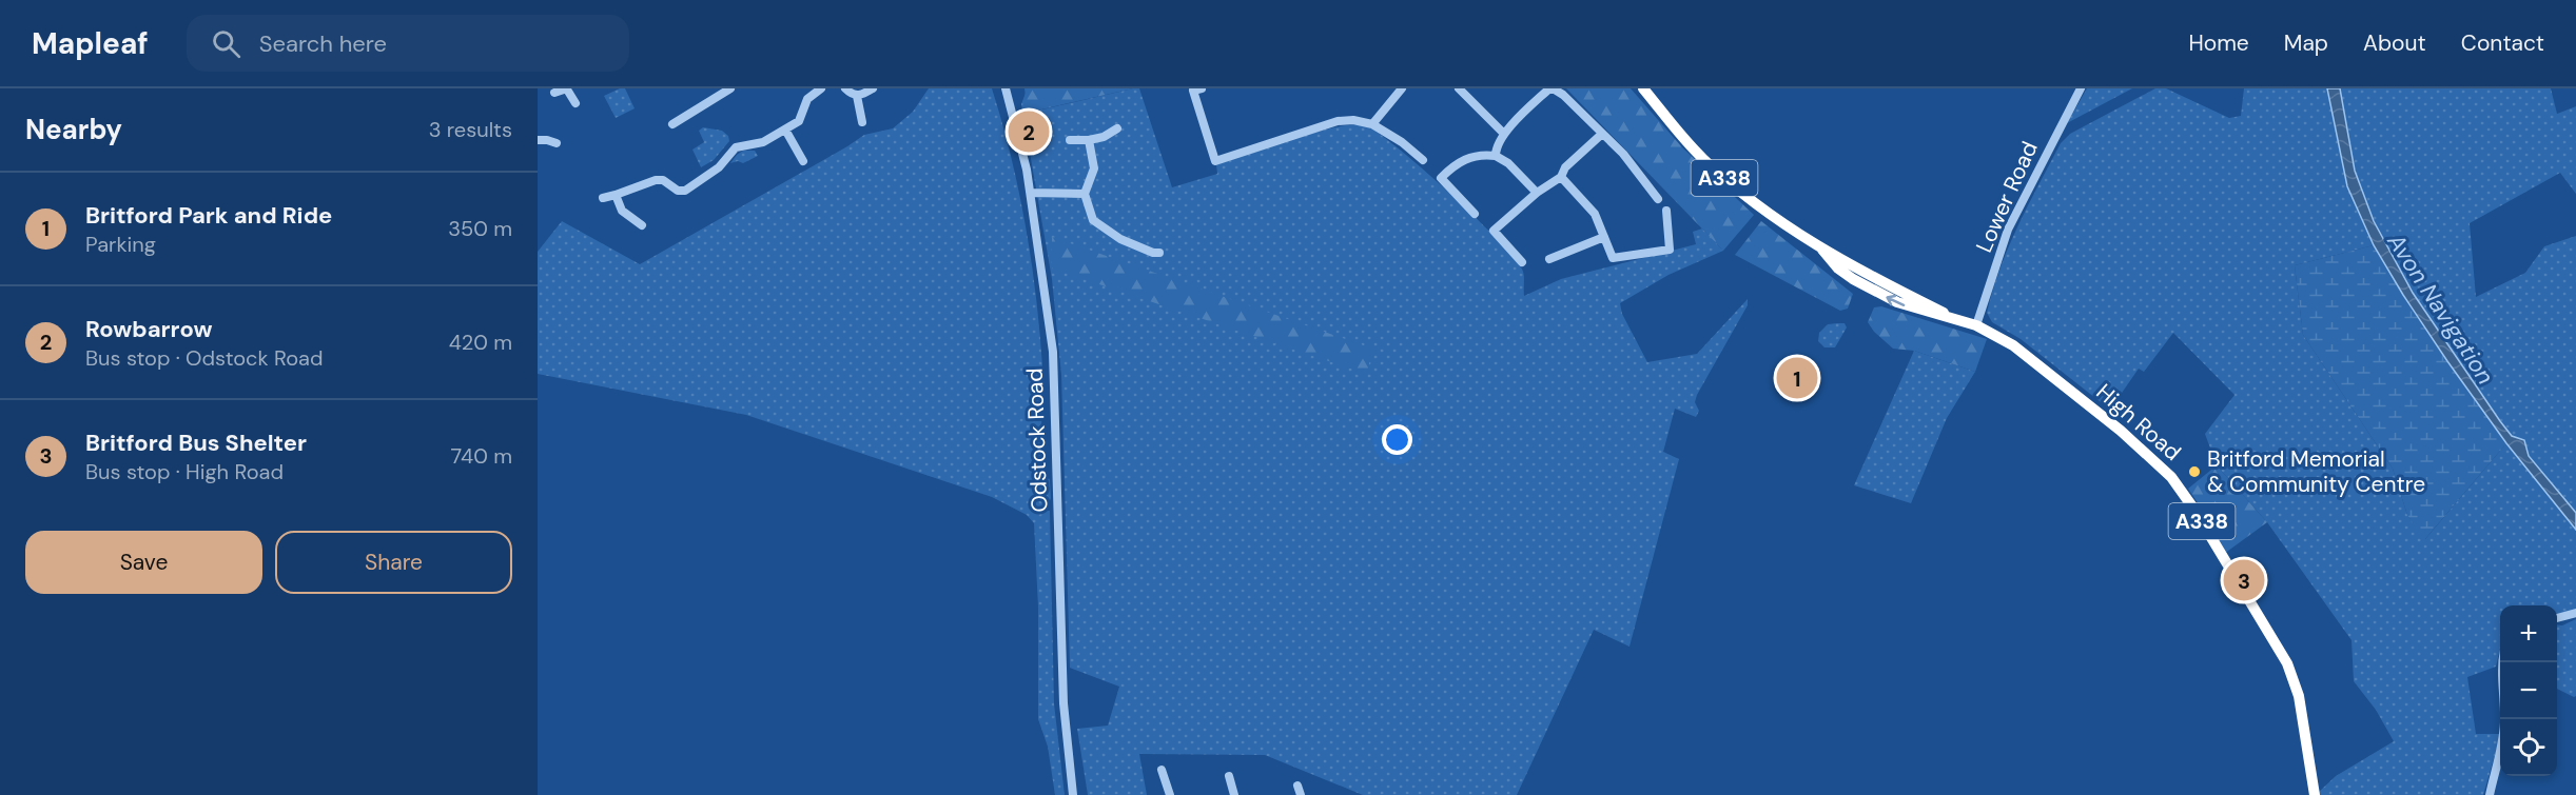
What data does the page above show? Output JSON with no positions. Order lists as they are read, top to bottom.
{
  "streets": {
    "highway": ["A338", "High Road"],
    "street": ["Lower Road", "Odstock Road"]
  },
  "crossings": [
    ["A338", "Lower Road"],
    ["A338", "High Road"],
    ["Lower Road", "High Road"]
  ],
  "water": ["Avon Navigation"],
  "places": ["Britford Memorial & Community Centre"],
  "page": {
    "header": "Mapleaf",
    "search": "Search here",
    "nav": [
      "Home",
      "Map",
      "About",
      "Contact"
    ],
    "heading": ["Nearby", "3 results"],
    "pins": ["2", "1", "3"],
    "list": [
      {
        "mark": "1",
        "name": "Britford Park and Ride",
        "note": "Parking",
        "value": "350 m"
      },
      {
        "mark": "2",
        "name": "Rowbarrow",
        "note": "Bus stop · Odstock Road",
        "value": "420 m"
      },
      {
        "mark": "3",
        "name": "Britford Bus Shelter",
        "note": "Bus stop · High Road",
        "value": "740 m"
      }
    ],
    "buttons": ["Save", "Share"],
    "map_buttons": ["+", "−"]
  }
}
